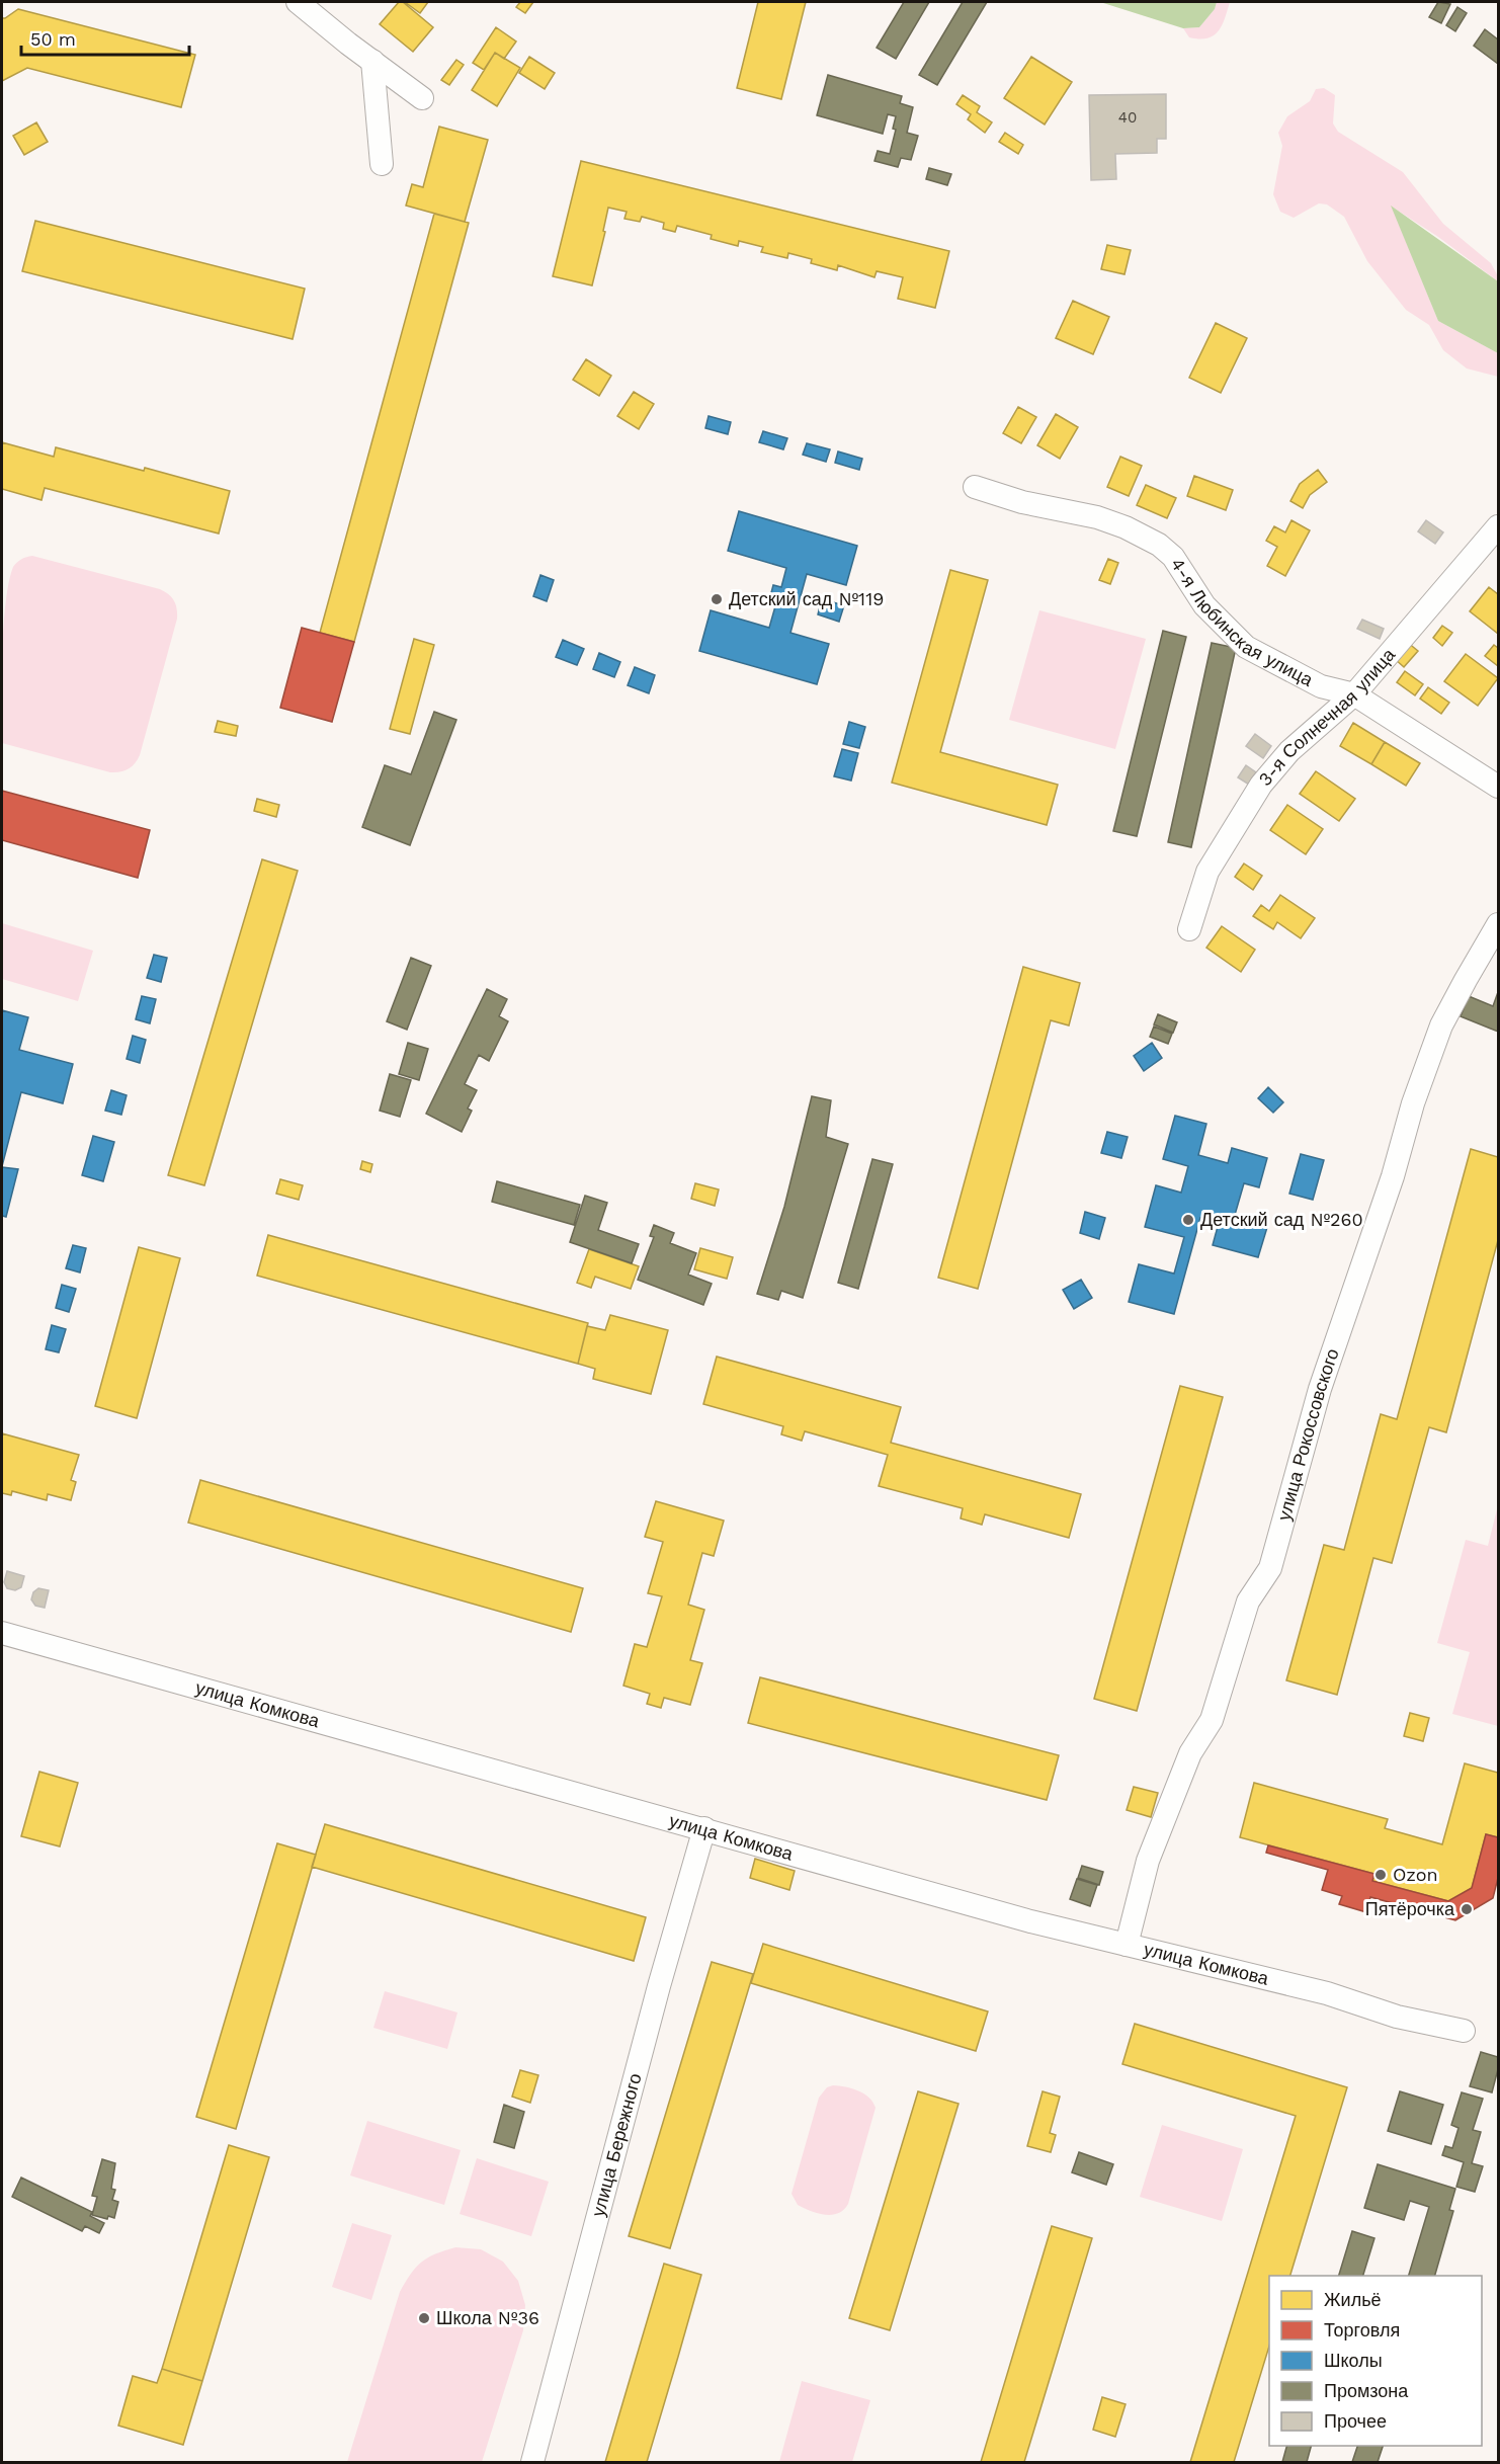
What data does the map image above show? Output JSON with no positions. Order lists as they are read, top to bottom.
{
  "streets": {
    "street": [
      "4-я Любинская улица",
      "3-я Солнечная улица",
      "улица Рокоссовского",
      "улица Комкова",
      "улица Бережного"
    ]
  },
  "crossings": [
    ["4-я Любинская улица", "3-я Солнечная улица"],
    ["улица Рокоссовского", "улица Комкова"],
    ["улица Комкова", "улица Бережного"]
  ],
  "places": [
    "Детский сад №119",
    "Детский сад №260",
    "Ozon",
    "Пятёрочка",
    "Школа №36"
  ],
  "house_numbers": ["40"],
  "legend": [
    "Жильё",
    "Торговля",
    "Школы",
    "Промзона",
    "Прочее"
  ],
  "scale_bar": "50 m"
}
